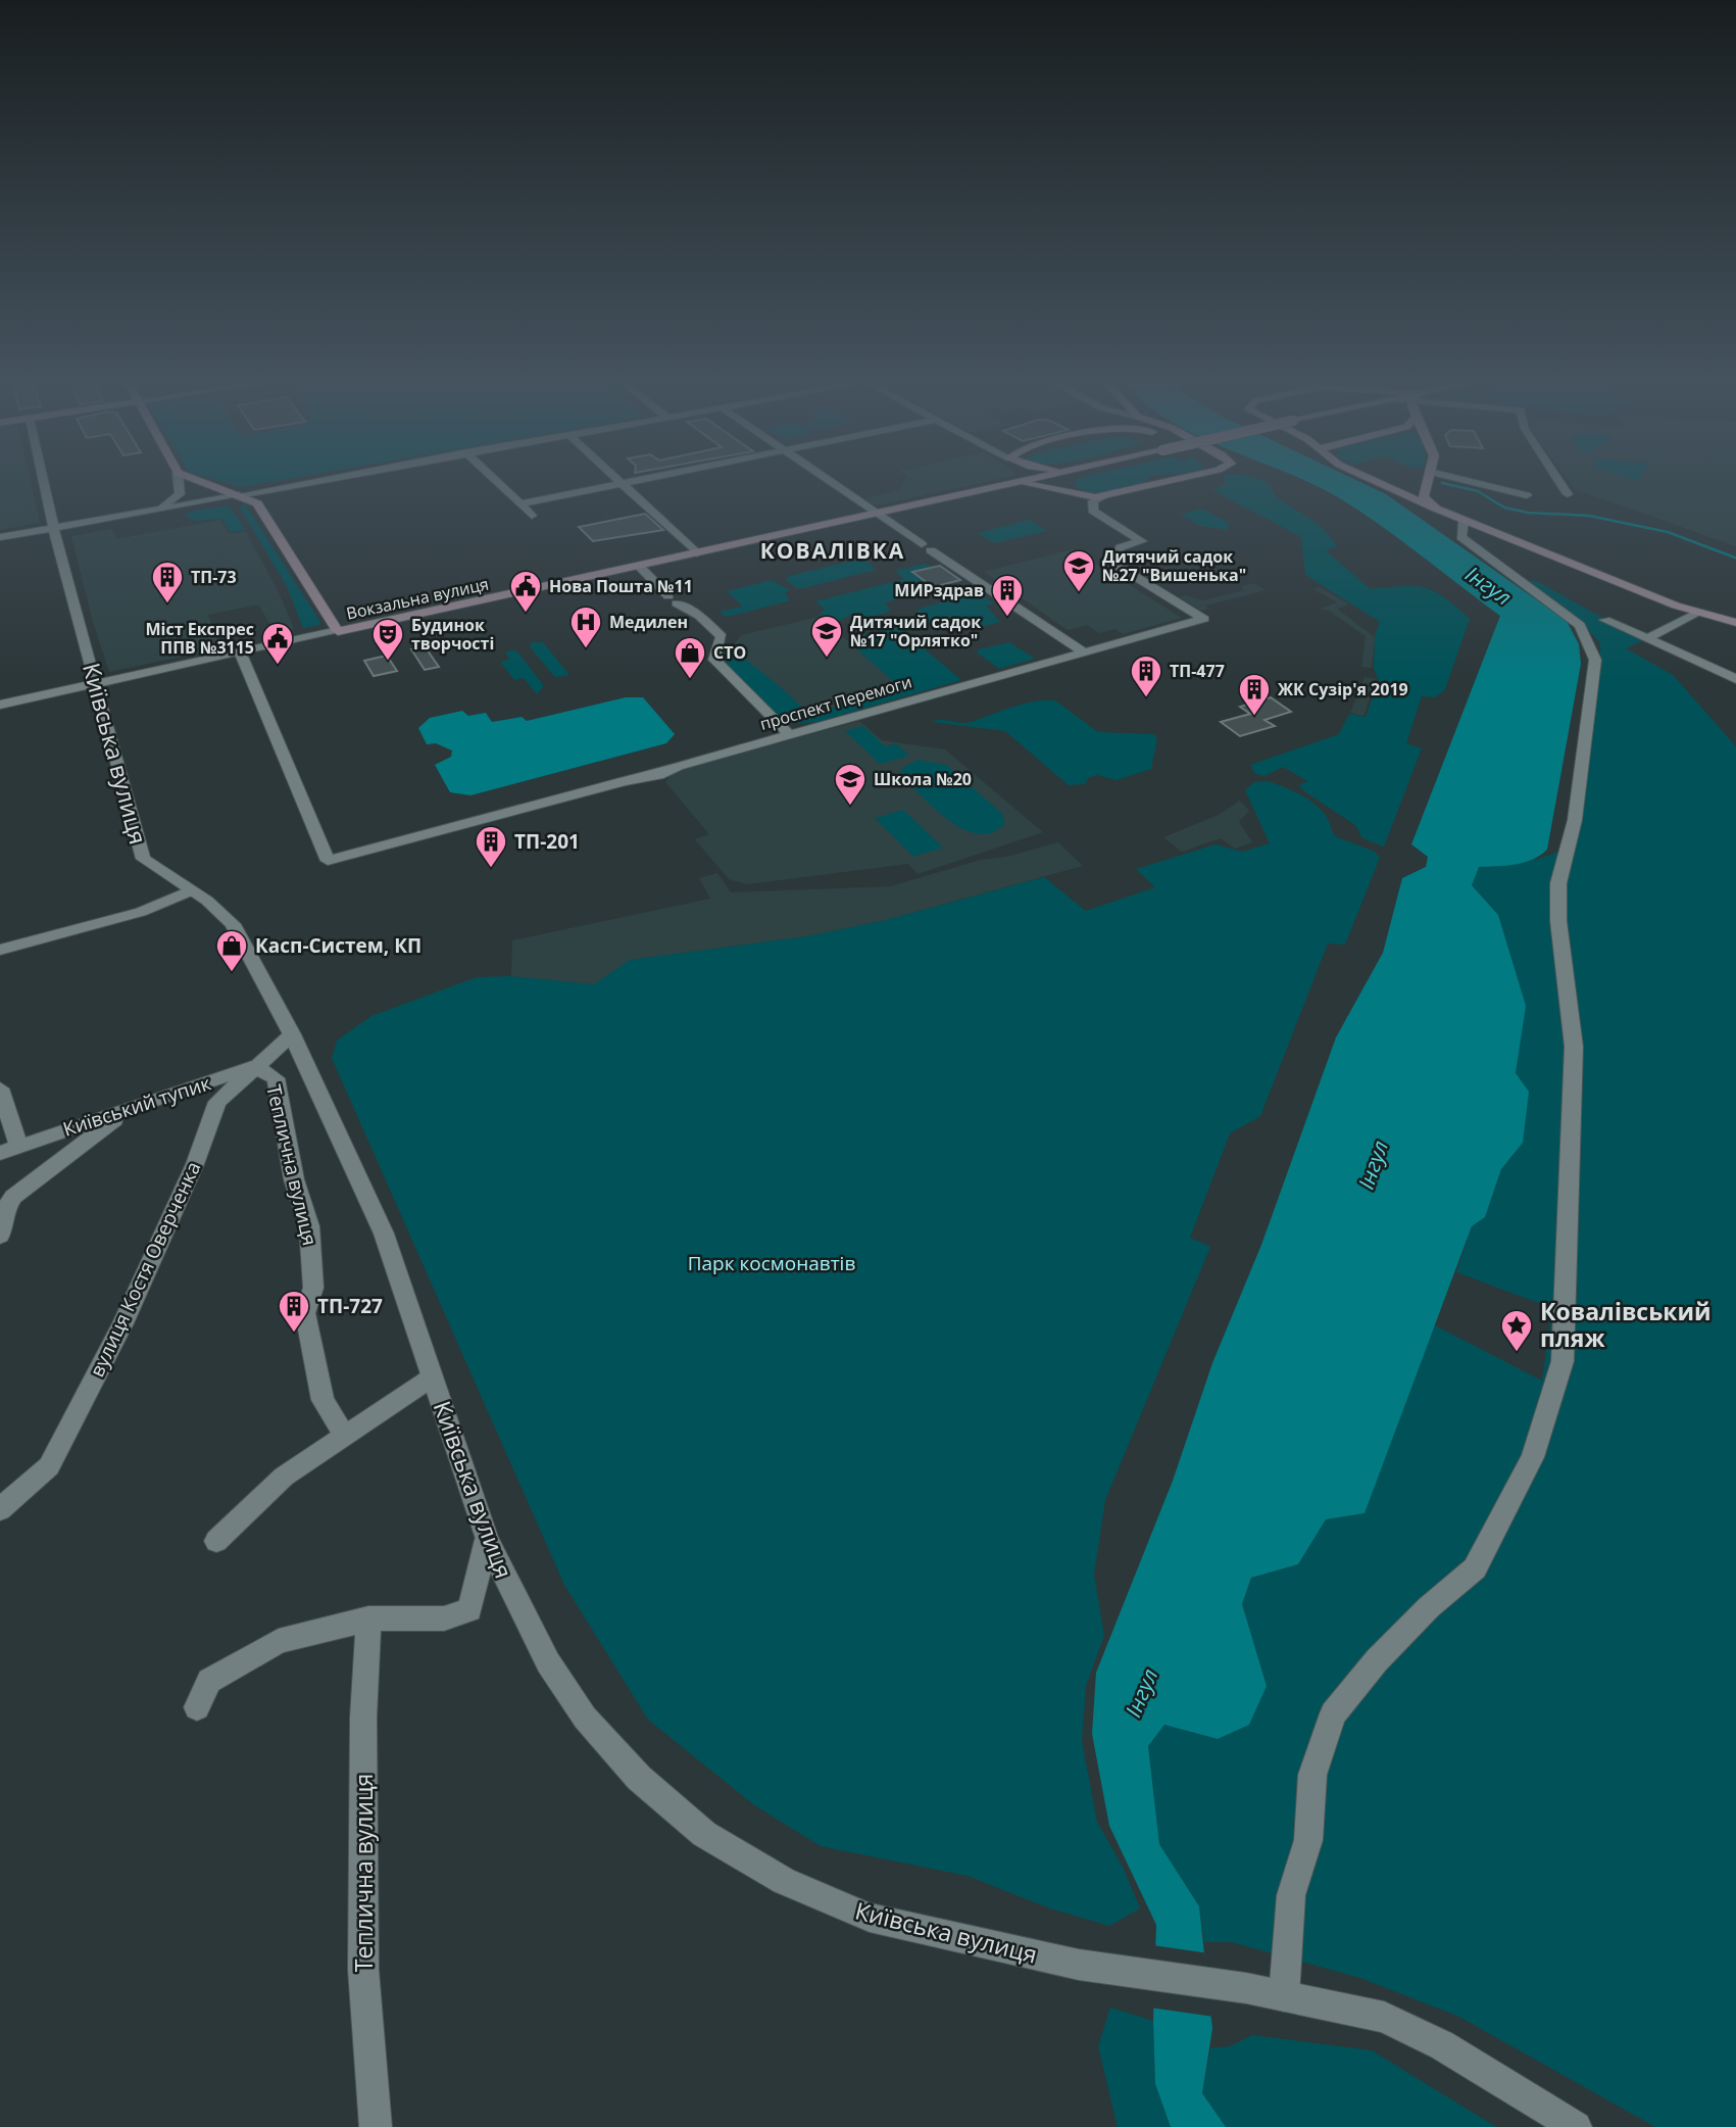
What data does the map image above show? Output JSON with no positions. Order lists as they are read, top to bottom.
{
  "streets": {
    "main road": ["Вокзальна вулиця"],
    "street": [
      "проспект Перемоги",
      "Київська вулиця",
      "Київський тупик",
      "Теплична вулиця",
      "вулиця Костя Оверченка"
    ]
  },
  "crossings": [
    ["Вокзальна вулиця", "проспект Перемоги"],
    ["Вокзальна вулиця", "Київська вулиця"],
    ["Київська вулиця", "вулиця Костя Оверченка"],
    ["Київський тупик", "Теплична вулиця"],
    ["Київський тупик", "вулиця Костя Оверченка"],
    ["Теплична вулиця", "вулиця Костя Оверченка"]
  ],
  "districts": ["КОВАЛІВКА"],
  "water": ["Інгул"],
  "parks": ["Парк космонавтів"],
  "places": {
    "school or university": ["Дитячий садок №27 \"Вишенька\"", "Дитячий садок №17 \"Орлятко\"", "Школа №20"],
    "building": [
      "ТП-73",
      "МИРздрав",
      "ТП-477",
      "ЖК Сузір'я 2019",
      "ТП-201",
      "ТП-727"
    ],
    "public building": ["Нова Пошта №11", "Міст Експрес ППВ №3115"],
    "hospital": ["Медилен"],
    "theatre": ["Будинок творчості"],
    "shop": ["СТО", "Касп-Систем, КП"],
    "place": ["Ковалівський пляж"]
  }
}
